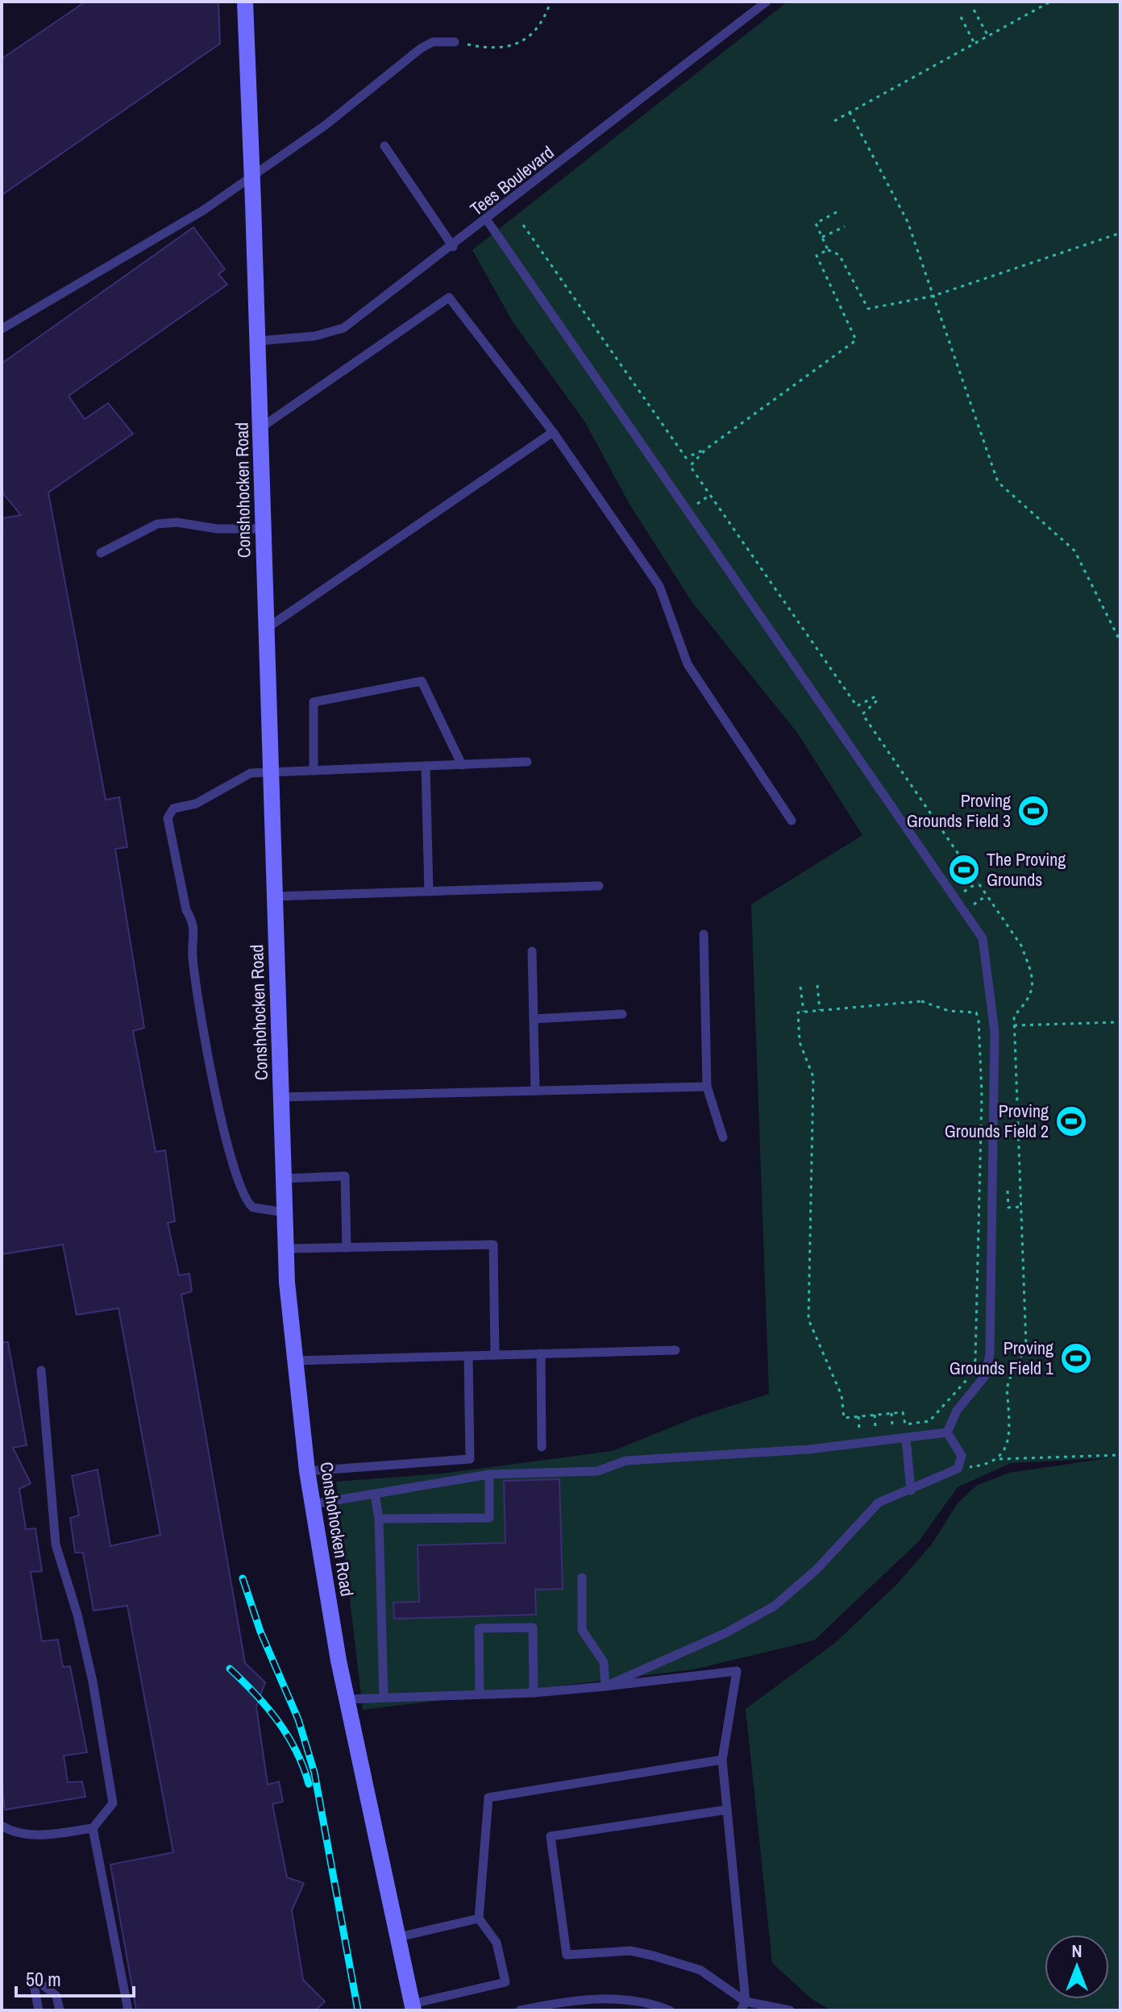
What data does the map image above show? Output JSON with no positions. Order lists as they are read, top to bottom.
{
  "streets": {
    "main road": ["Conshohocken Road"],
    "lane": ["Tees Boulevard"]
  },
  "crossings": [
    ["Tees Boulevard", "Conshohocken Road"]
  ],
  "places": {
    "sports": [
      "Proving Grounds Field 3",
      "The Proving Grounds",
      "Proving Grounds Field 2",
      "Proving Grounds Field 1"
    ]
  },
  "scale_bar": "50 m",
  "north": "top"
}
